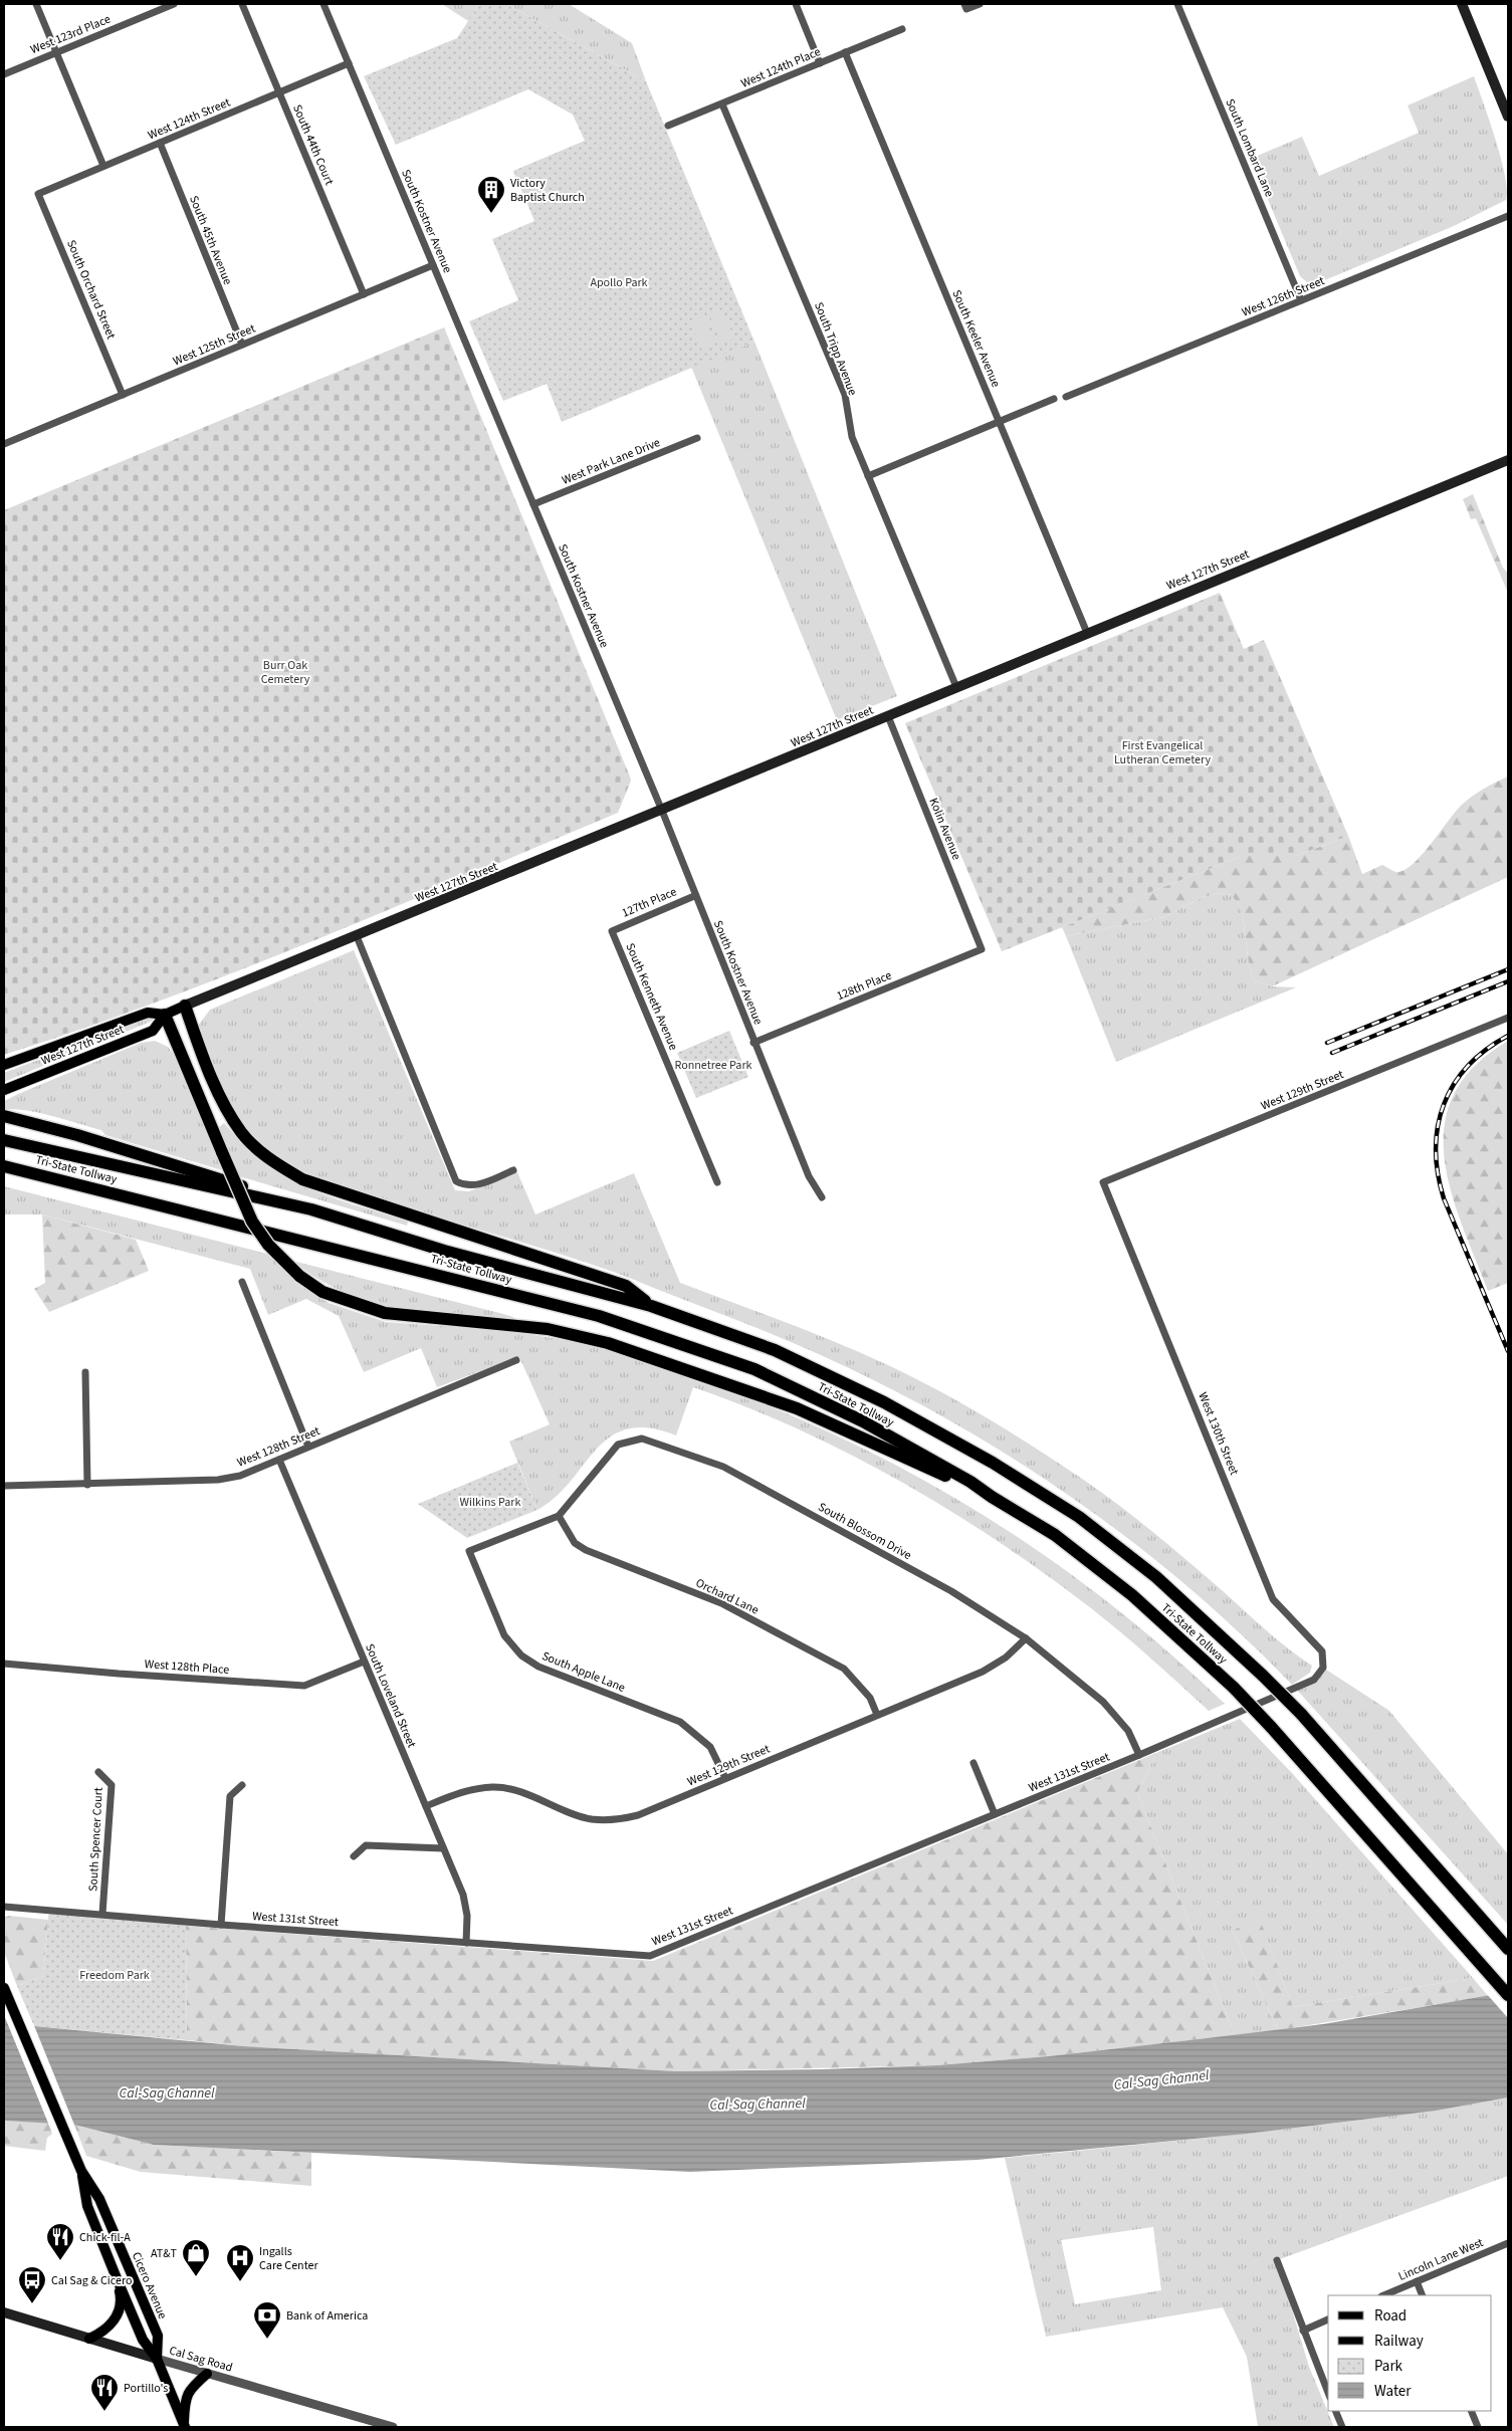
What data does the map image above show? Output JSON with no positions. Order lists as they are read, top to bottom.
{
  "streets": {
    "highway": ["Tri-State Tollway"],
    "main road": ["West 127th Street", "Cicero Avenue", "Cal Sag Road"],
    "street": [
      "West 123rd Place",
      "West 124th Place",
      "West 124th Street",
      "South 44th Court",
      "South Lombard Lane",
      "South Kostner Avenue",
      "South 45th Avenue",
      "South Orchard Street",
      "West 126th Street",
      "South Keeler Avenue",
      "West 125th Street",
      "South Tripp Avenue",
      "West Park Lane Drive",
      "Kolin Avenue",
      "127th Place",
      "128th Place",
      "South Kenneth Avenue",
      "West 129th Street",
      "West 130th Street",
      "West 128th Street",
      "South Blossom Drive",
      "Orchard Lane",
      "West 128th Place",
      "South Apple Lane",
      "South Loveland Street",
      "West 131st Street",
      "South Spencer Court",
      "Lincoln Lane West"
    ]
  },
  "crossings": [
    ["West 124th Place", "South Keeler Avenue"],
    ["West 124th Place", "South Tripp Avenue"],
    ["West 124th Street", "South 44th Court"],
    ["West 124th Street", "South Kostner Avenue"],
    ["West 124th Street", "South 45th Avenue"],
    ["West 124th Street", "South Orchard Street"],
    ["South 44th Court", "West 125th Street"],
    ["South Lombard Lane", "West 126th Street"],
    ["South Kostner Avenue", "West 125th Street"],
    ["South Kostner Avenue", "West Park Lane Drive"],
    ["South Kostner Avenue", "West 127th Street"],
    ["South Kostner Avenue", "127th Place"],
    ["South Kostner Avenue", "128th Place"],
    ["South 45th Avenue", "West 125th Street"],
    ["South Orchard Street", "West 125th Street"],
    ["South Keeler Avenue", "West 127th Street"],
    ["South Tripp Avenue", "West 127th Street"],
    ["West 127th Street", "Kolin Avenue"],
    ["Kolin Avenue", "128th Place"],
    ["127th Place", "South Kenneth Avenue"],
    ["West 129th Street", "West 130th Street"],
    ["West 129th Street", "South Blossom Drive"],
    ["West 129th Street", "Orchard Lane"],
    ["West 129th Street", "South Apple Lane"],
    ["West 129th Street", "South Loveland Street"],
    ["West 130th Street", "West 131st Street"],
    ["West 128th Street", "South Loveland Street"],
    ["South Blossom Drive", "Orchard Lane"],
    ["South Blossom Drive", "South Apple Lane"],
    ["South Blossom Drive", "West 131st Street"],
    ["Orchard Lane", "South Apple Lane"],
    ["West 128th Place", "South Loveland Street"],
    ["South Loveland Street", "West 131st Street"],
    ["West 131st Street", "South Spencer Court"],
    ["Cicero Avenue", "Cal Sag Road"]
  ],
  "water": ["Cal-Sag Channel"],
  "parks": [
    "Apollo Park",
    "Burr Oak Cemetery",
    "First Evangelical Lutheran Cemetery",
    "Ronnetree Park",
    "Wilkins Park",
    "Freedom Park"
  ],
  "places": {
    "building": ["Victory Baptist Church"],
    "restaurant": ["Chick-fil-A", "Portillo's"],
    "shop": ["AT&T"],
    "hospital": ["Ingalls Care Center"],
    "bus stop": ["Cal Sag & Cicero"],
    "bank": ["Bank of America"]
  },
  "legend": [
    "Road",
    "Railway",
    "Park",
    "Water"
  ]
}
